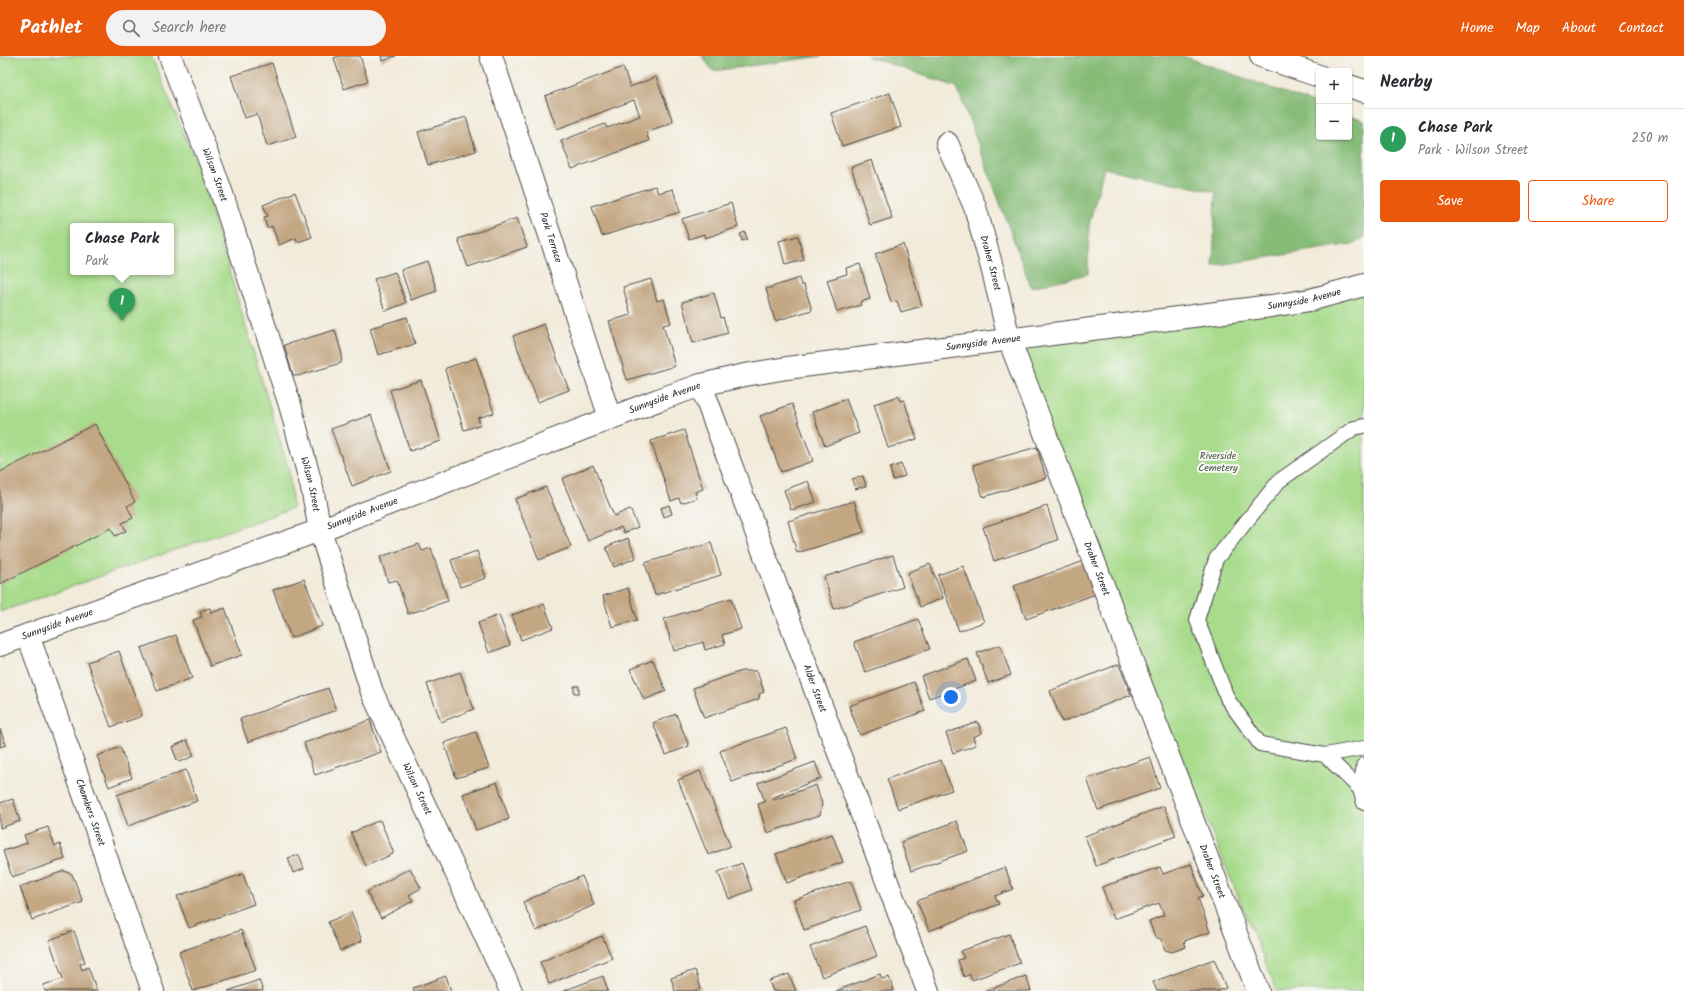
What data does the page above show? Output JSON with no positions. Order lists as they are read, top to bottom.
{
  "streets": {
    "main road": [
      "Wilson Street",
      "Park Terrace",
      "Draher Street",
      "Sunnyside Avenue",
      "Alder Street",
      "Chambers Street"
    ]
  },
  "crossings": [
    ["Wilson Street", "Sunnyside Avenue"],
    ["Park Terrace", "Sunnyside Avenue"],
    ["Draher Street", "Sunnyside Avenue"],
    ["Sunnyside Avenue", "Alder Street"],
    ["Sunnyside Avenue", "Chambers Street"]
  ],
  "parks": ["Riverside Cemetery"],
  "page": {
    "header": "Pathlet",
    "search": "Search here",
    "nav": [
      "Home",
      "Map",
      "About",
      "Contact"
    ],
    "heading": "Nearby",
    "map_buttons": ["+", "−"],
    "list": [
      {
        "mark": "1",
        "name": "Chase Park",
        "note": "Park · Wilson Street",
        "value": "250 m"
      }
    ],
    "buttons": ["Save", "Share"],
    "popup": ["Chase Park", "Park"],
    "pins": "1"
  }
}
